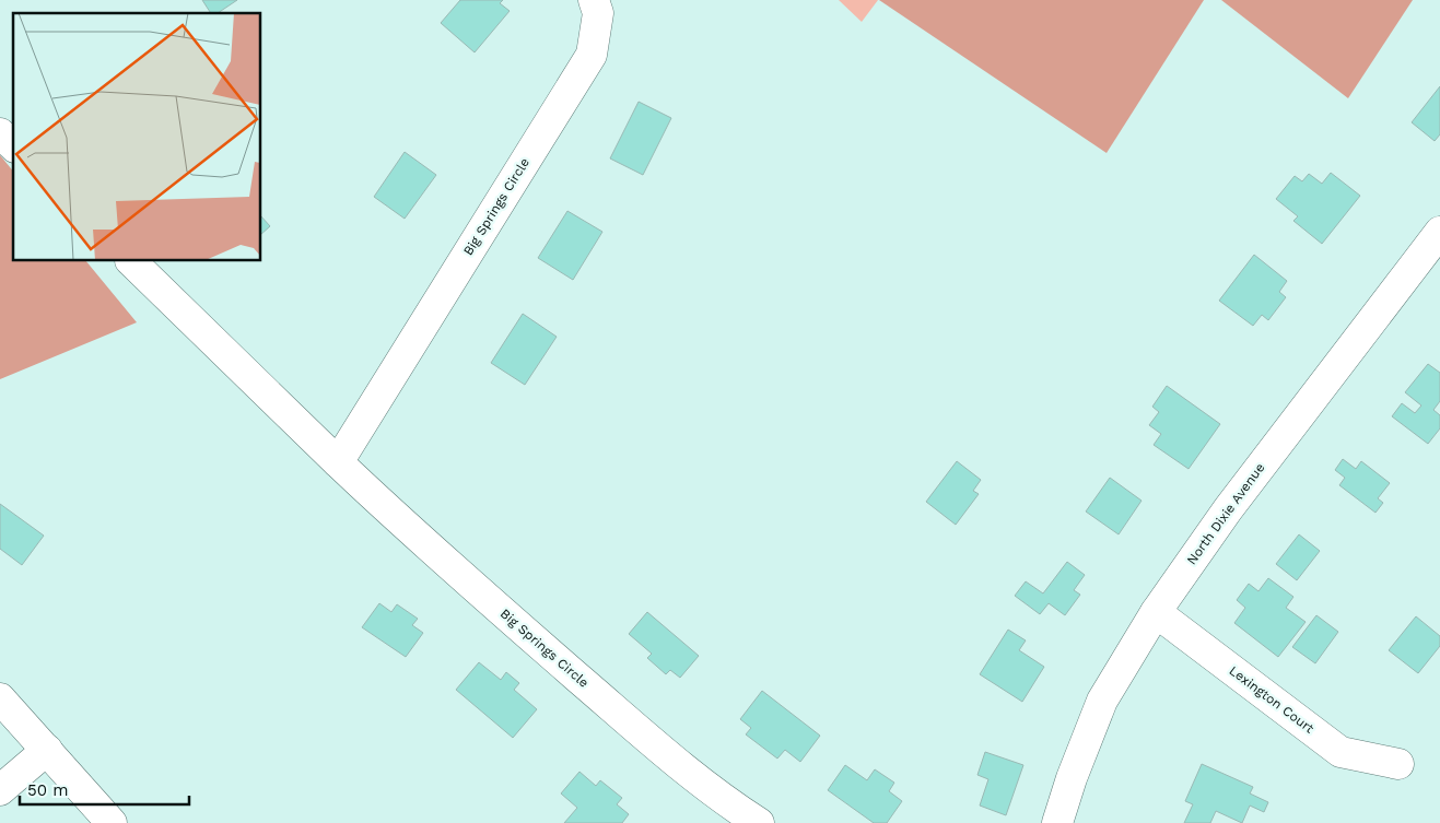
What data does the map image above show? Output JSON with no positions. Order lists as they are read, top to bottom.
{
  "streets": {
    "street": ["Big Springs Circle", "North Dixie Avenue", "Lexington Court"]
  },
  "crossings": [
    ["North Dixie Avenue", "Lexington Court"]
  ],
  "scale_bar": "50 m"
}
